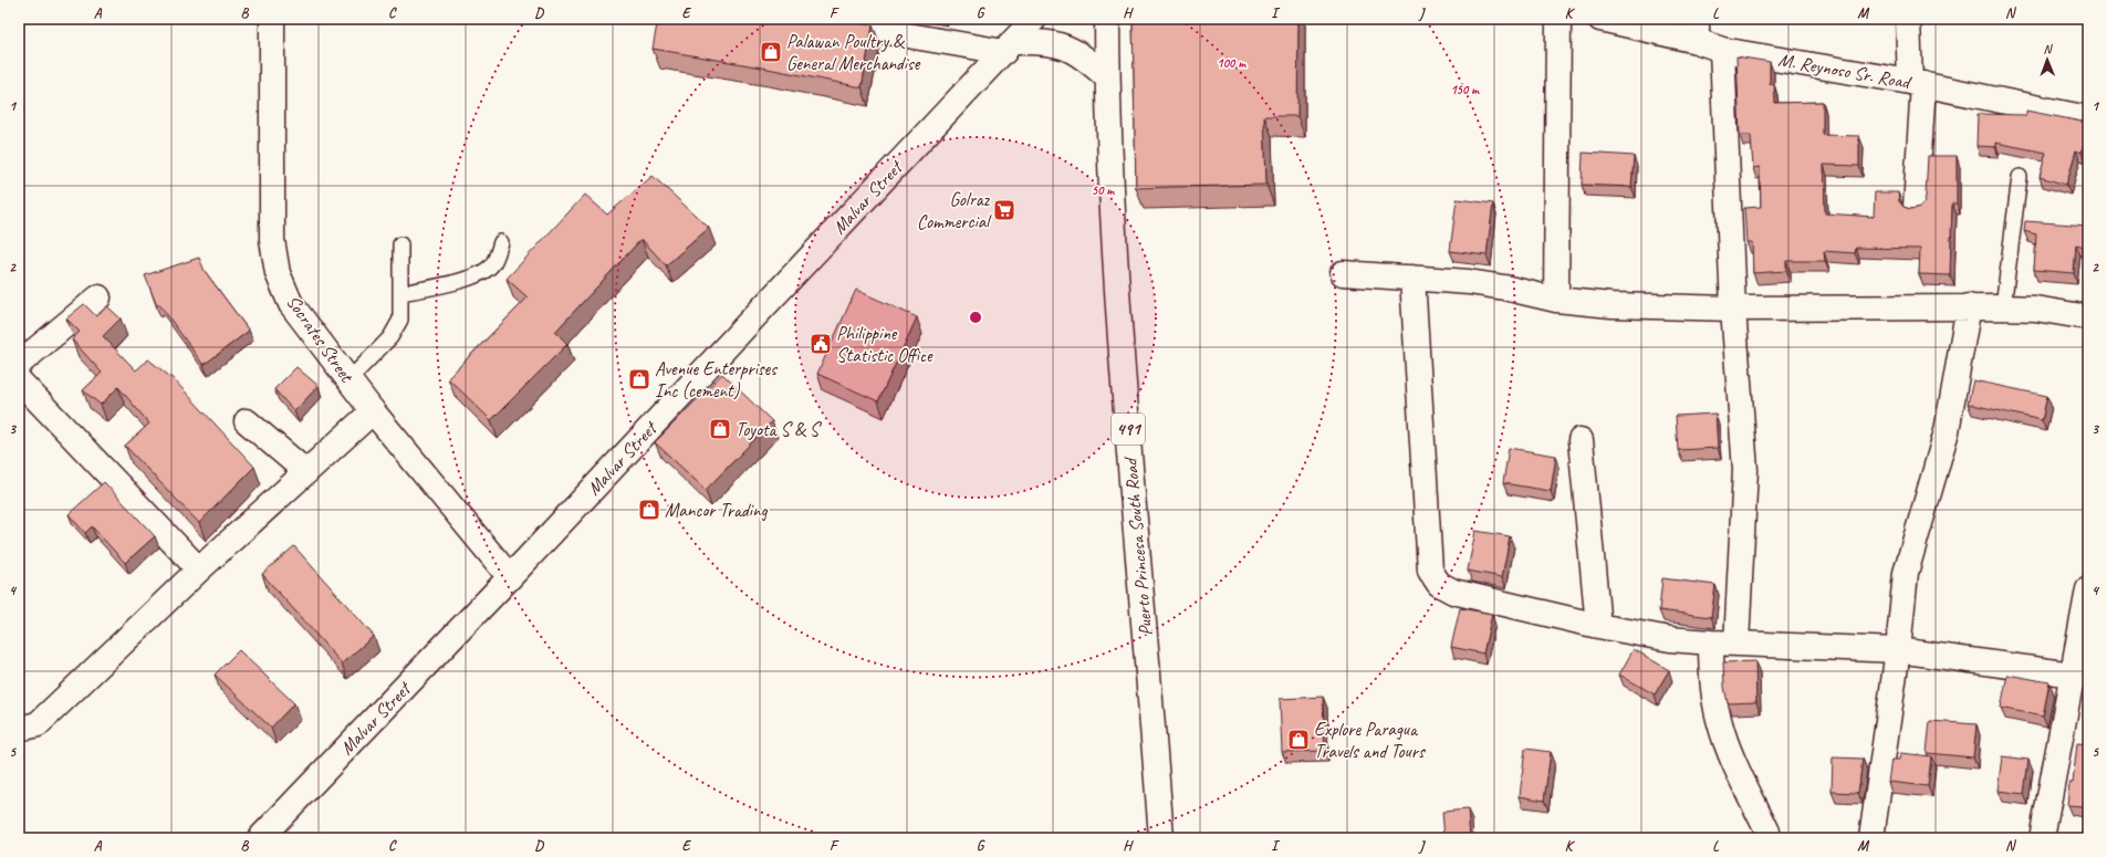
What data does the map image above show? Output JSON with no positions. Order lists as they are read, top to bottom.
{
  "streets": {
    "street": [
      "M. Reynoso Sr. Road",
      "Malvar Street",
      "Socrates Street",
      "491",
      "Puerto Princesa South Road"
    ]
  },
  "crossings": [
    ["Malvar Street", "Socrates Street"]
  ],
  "places": {
    "shop": [
      "Palawan Poultry & General Merchandise",
      "Avenue Enterprises Inc (cement)",
      "Toyota S & S",
      "Mancor Trading",
      "Explore Paragua Travels and Tours"
    ],
    "supermarket": ["Golraz Commercial"],
    "public building": ["Philippine Statistic Office"]
  },
  "north": "top",
  "grid": {
    "columns": [
      "A",
      "B",
      "C",
      "D",
      "E",
      "F",
      "G",
      "H",
      "I",
      "J",
      "K",
      "L",
      "M",
      "N"
    ],
    "rows": [
      "1",
      "2",
      "3",
      "4",
      "5"
    ]
  },
  "rings": ["100 m", "150 m", "50 m"]
}
